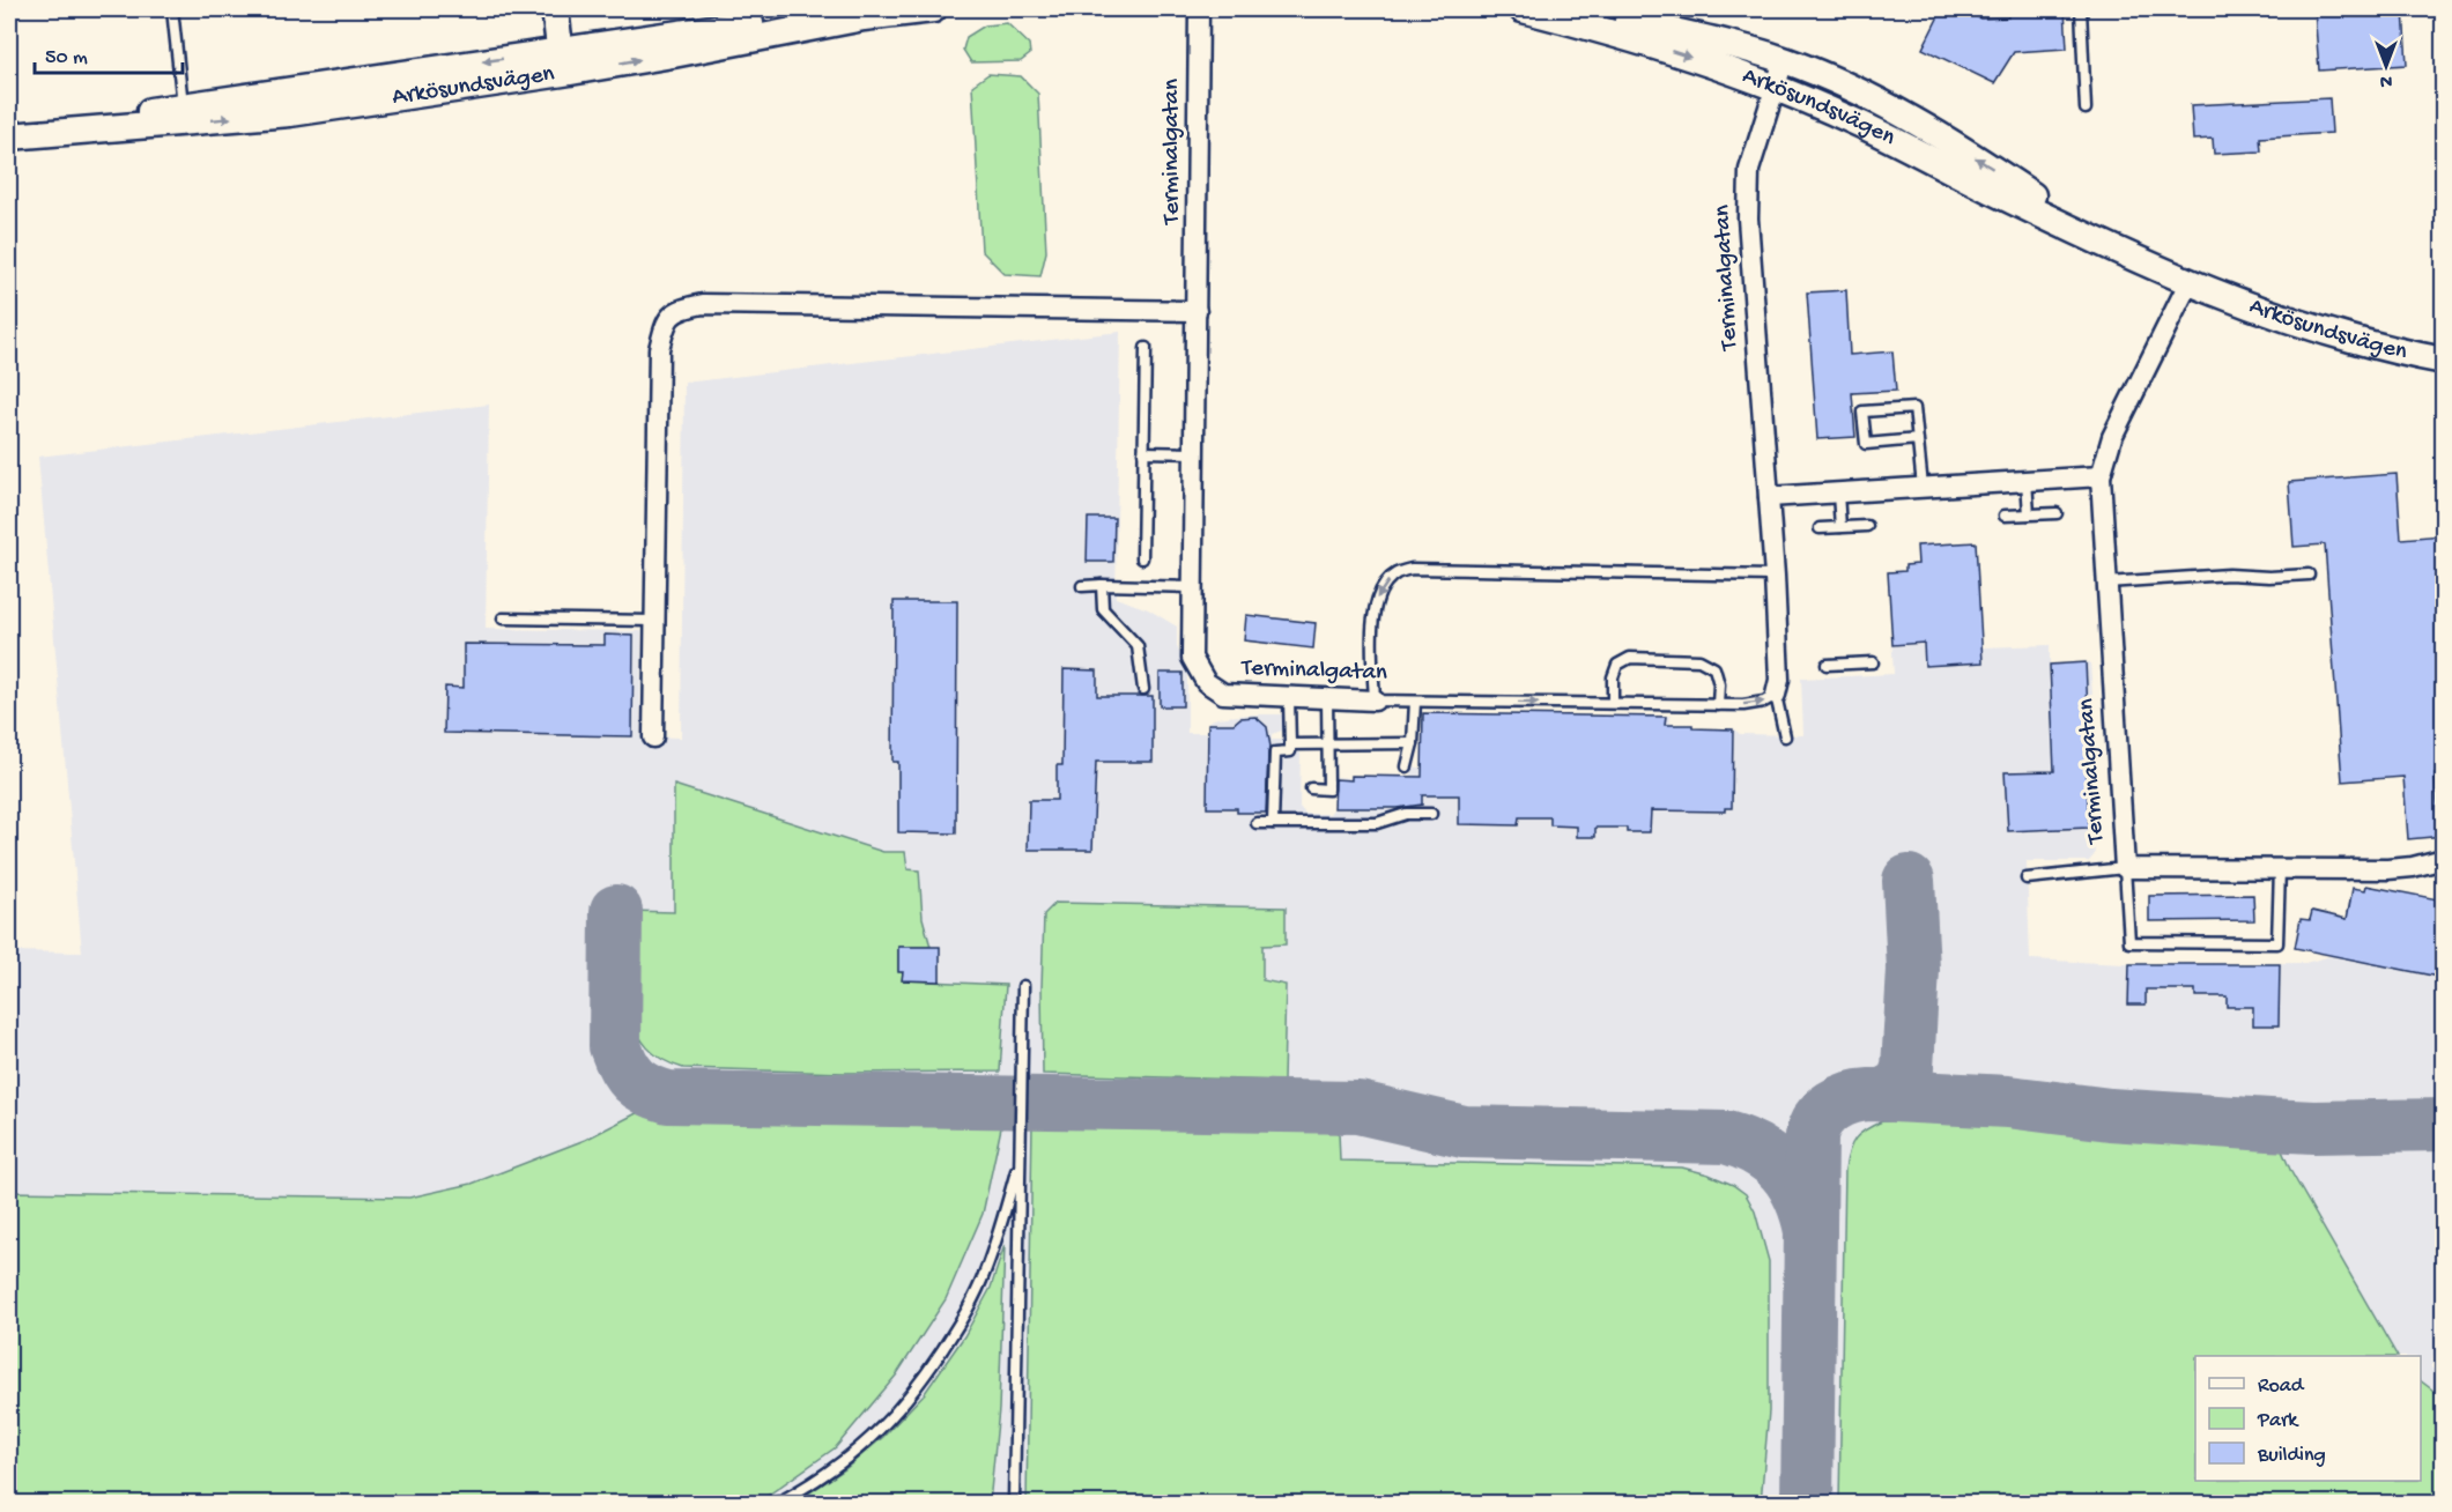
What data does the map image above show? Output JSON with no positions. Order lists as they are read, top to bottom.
{
  "streets": {
    "main road": ["Arkösundsvägen"],
    "street": ["Terminalgatan"]
  },
  "crossings": [
    ["Arkösundsvägen", "Terminalgatan"]
  ],
  "legend": ["Road", "Park", "Building"],
  "scale_bar": "50 m",
  "north": "bottom"
}
